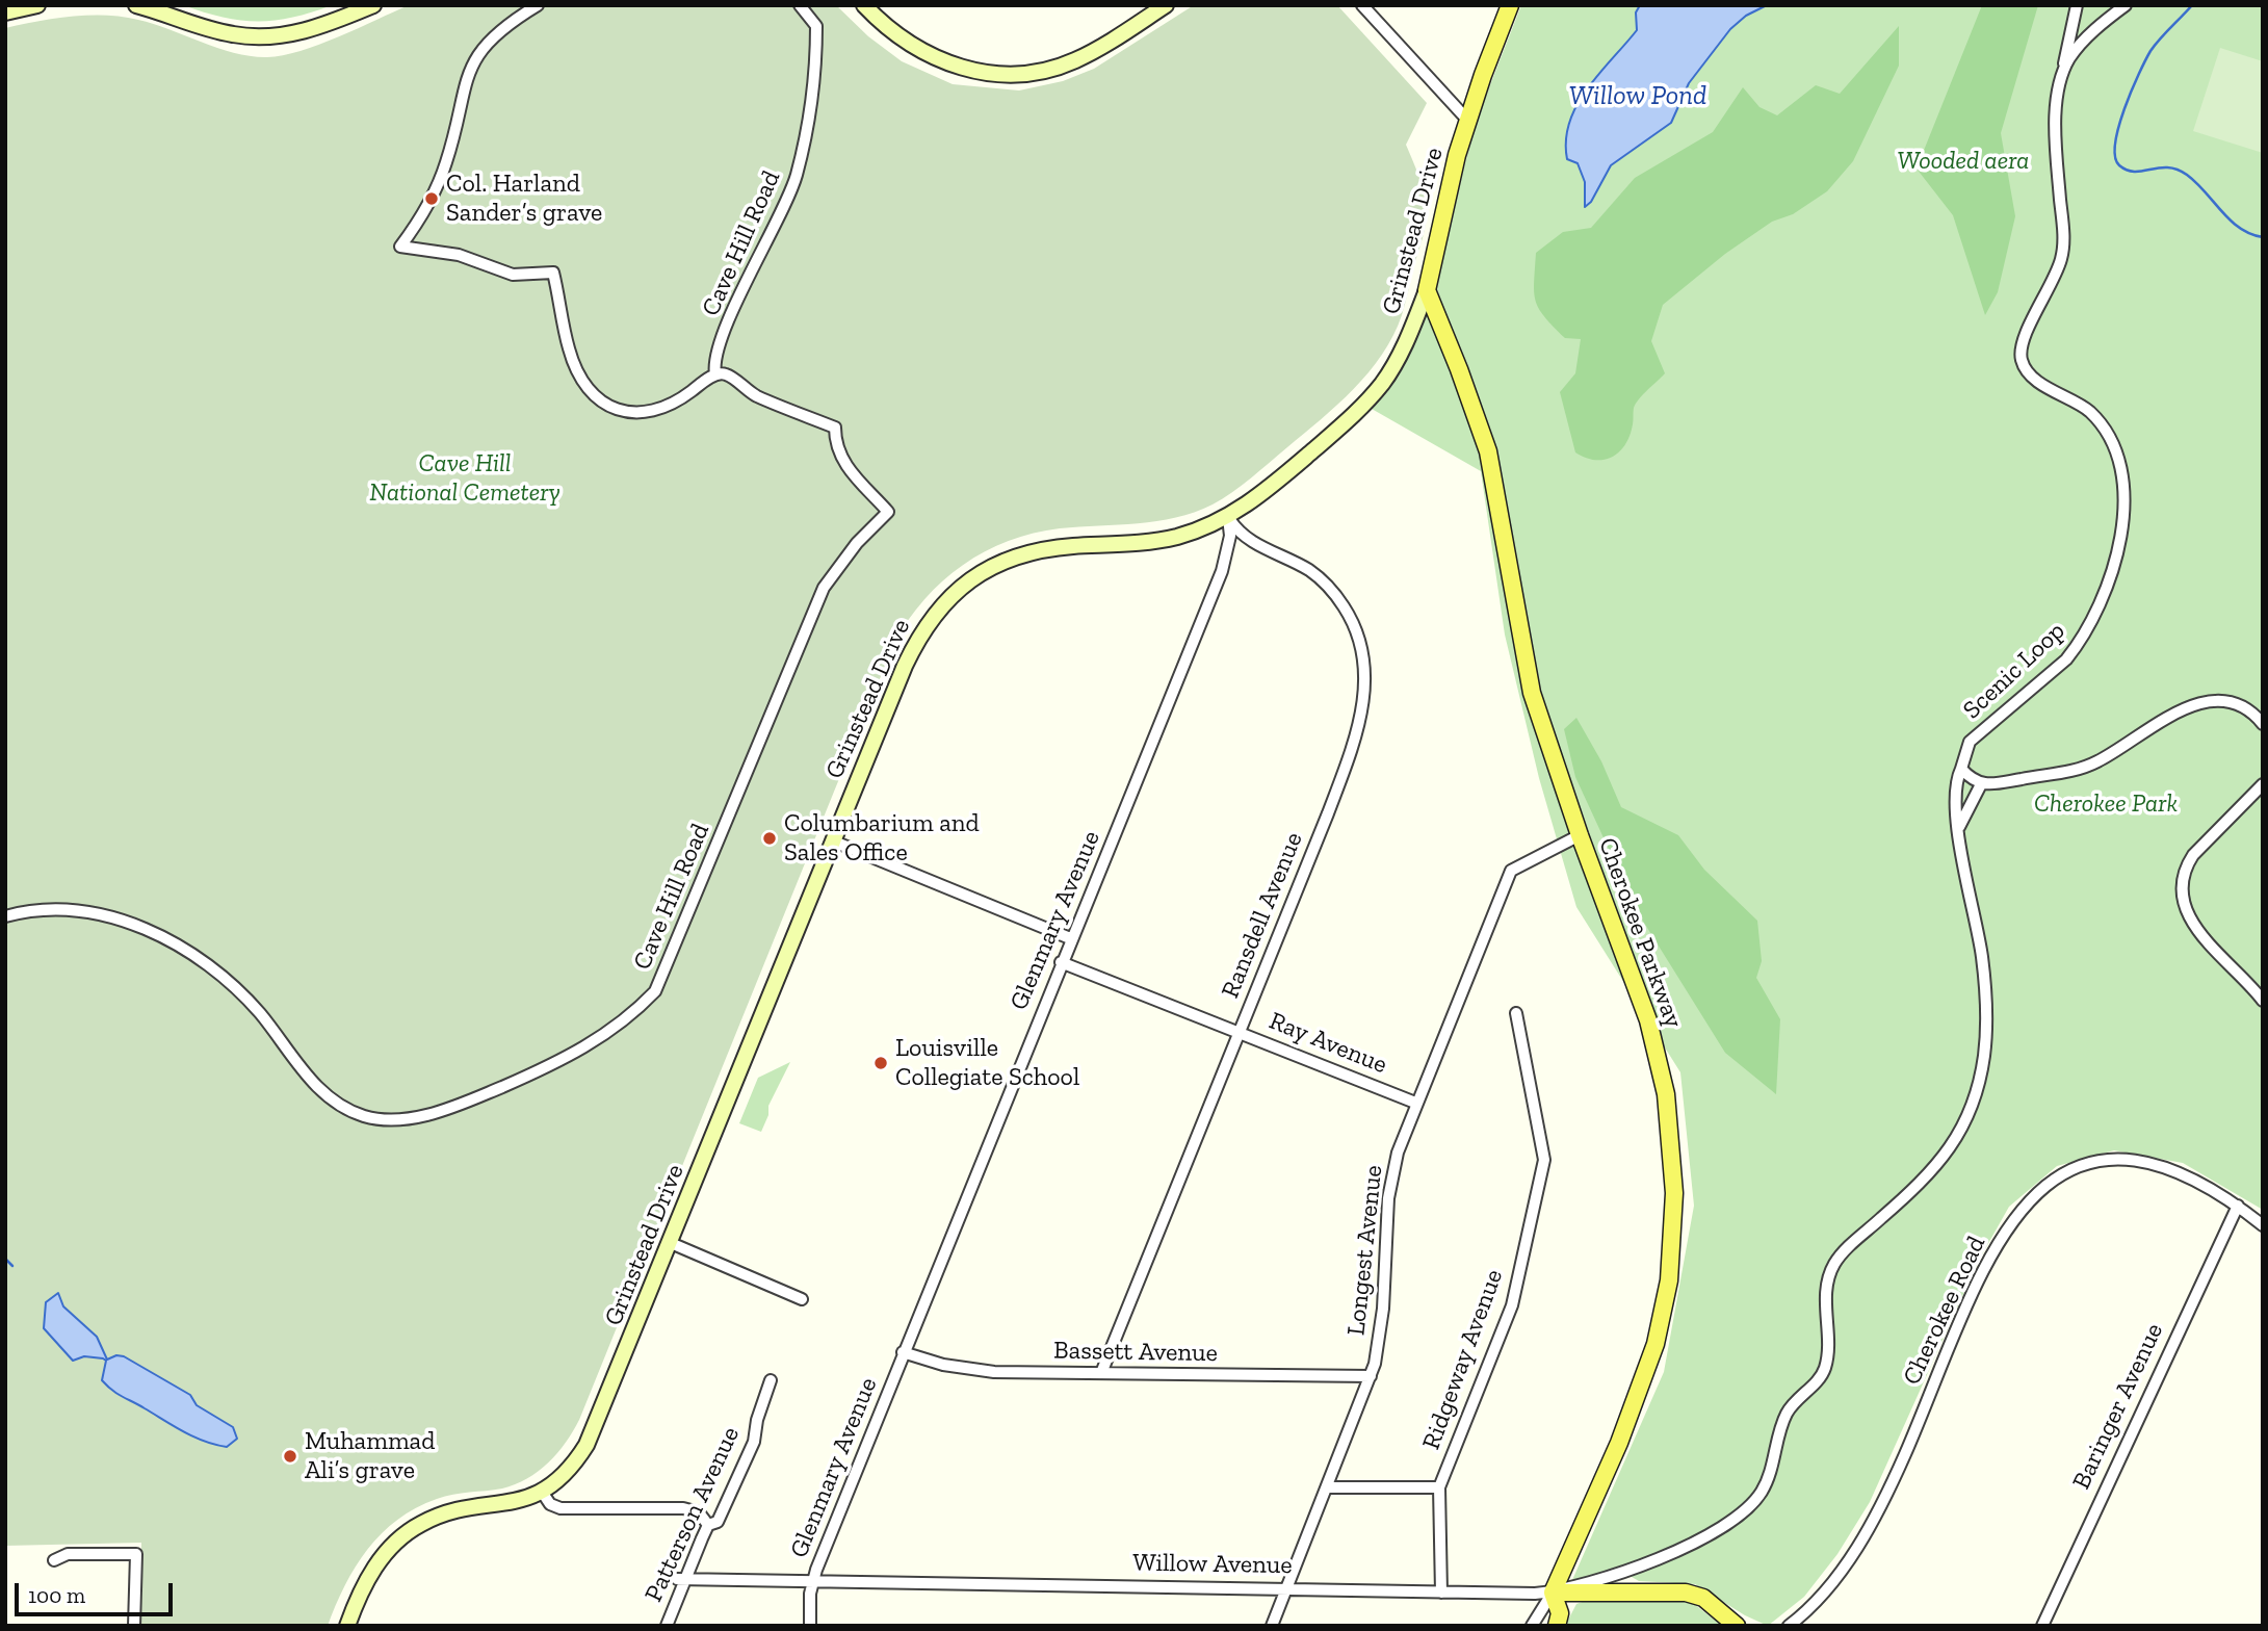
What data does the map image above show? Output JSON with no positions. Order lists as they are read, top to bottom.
{
  "streets": {
    "main road": ["Grinstead Drive", "Cherokee Parkway", "Willow Avenue"],
    "street": [
      "Cave Hill Road",
      "Scenic Loop",
      "Ransdell Avenue",
      "Glenmary Avenue",
      "Ray Avenue",
      "Longest Avenue",
      "Cherokee Road",
      "Bassett Avenue",
      "Ridgeway Avenue",
      "Baringer Avenue",
      "Patterson Avenue"
    ]
  },
  "crossings": [
    ["Grinstead Drive", "Ransdell Avenue"],
    ["Grinstead Drive", "Glenmary Avenue"],
    ["Grinstead Drive", "Cherokee Parkway"],
    ["Ransdell Avenue", "Glenmary Avenue"],
    ["Ransdell Avenue", "Ray Avenue"],
    ["Ransdell Avenue", "Bassett Avenue"],
    ["Glenmary Avenue", "Ray Avenue"],
    ["Glenmary Avenue", "Bassett Avenue"],
    ["Glenmary Avenue", "Willow Avenue"],
    ["Cherokee Parkway", "Longest Avenue"],
    ["Cherokee Parkway", "Willow Avenue"],
    ["Ray Avenue", "Longest Avenue"],
    ["Longest Avenue", "Bassett Avenue"],
    ["Longest Avenue", "Willow Avenue"],
    ["Cherokee Road", "Baringer Avenue"],
    ["Ridgeway Avenue", "Willow Avenue"],
    ["Patterson Avenue", "Willow Avenue"]
  ],
  "water": ["Willow Pond"],
  "parks": ["Wooded aera", "Cave Hill National Cemetery", "Cherokee Park"],
  "places": [
    "Col. Harland Sander’s grave",
    "Columbarium and Sales Office",
    "Louisville Collegiate School",
    "Muhammad Ali’s grave"
  ],
  "scale_bar": "100 m"
}
